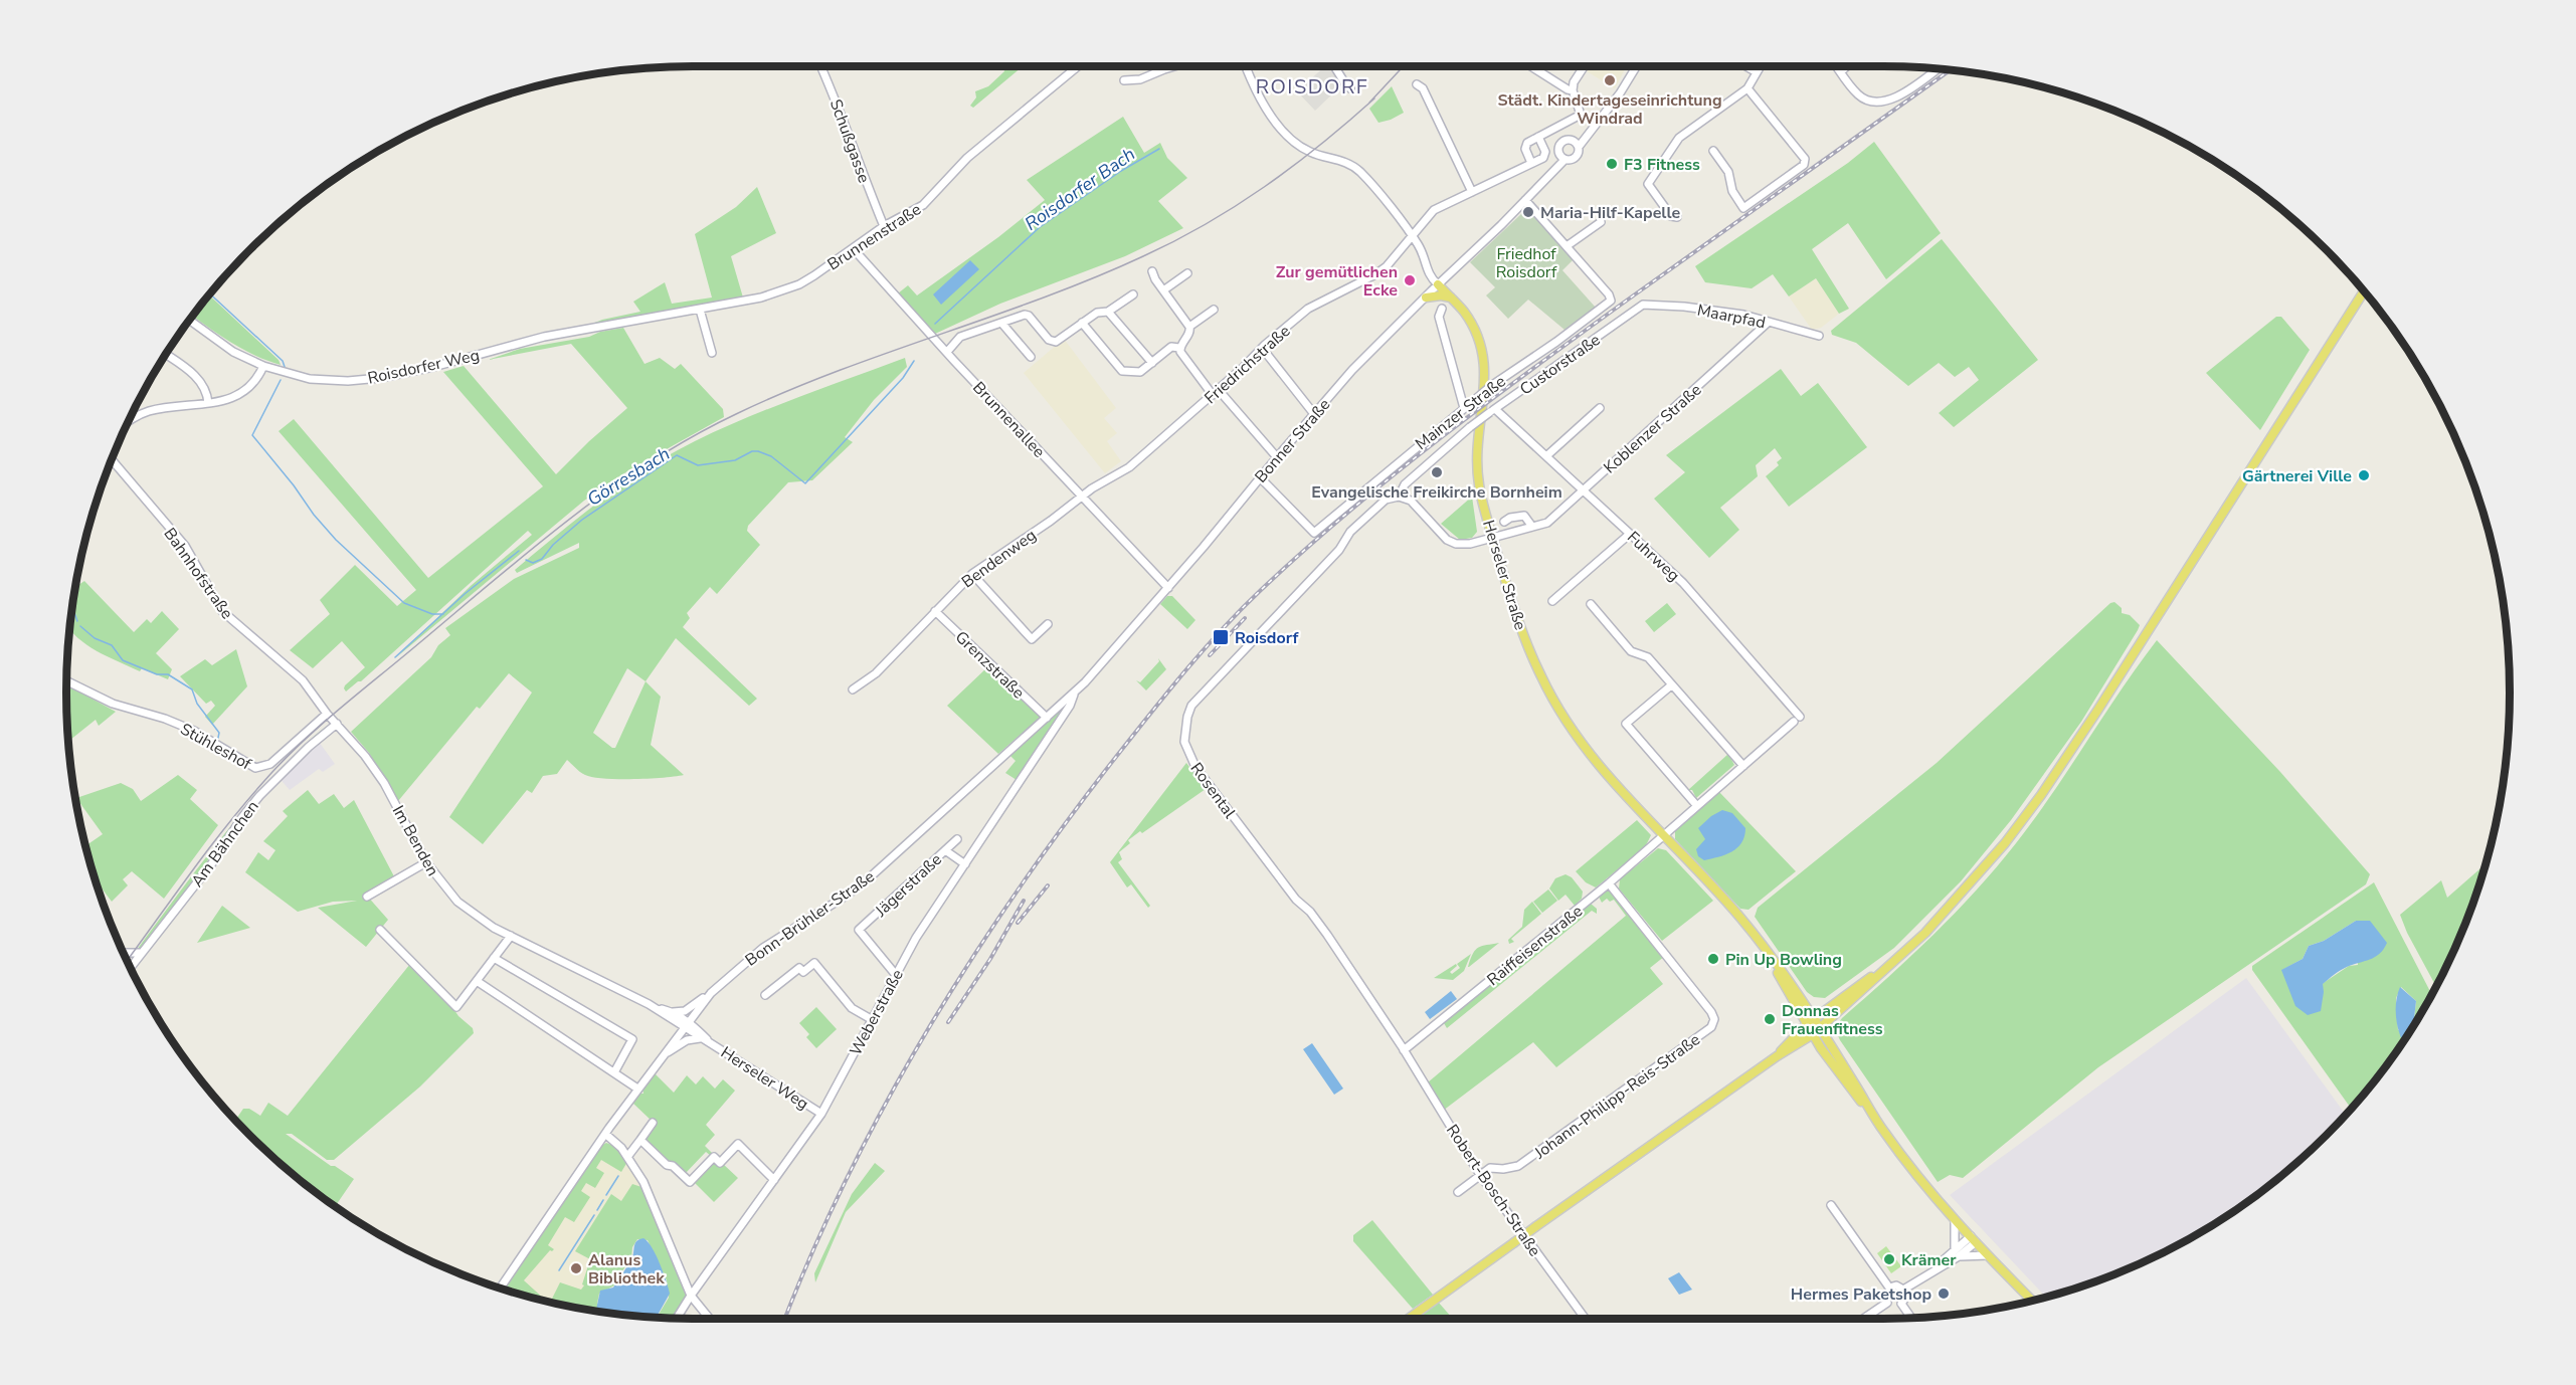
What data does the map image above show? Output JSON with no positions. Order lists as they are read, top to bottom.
{
  "streets": {
    "main road": ["Herseler Straße"],
    "street": [
      "Schußgasse",
      "Brunnenstraße",
      "Maarpfad",
      "Friedrichstraße",
      "Custorstraße",
      "Roisdorfer Weg",
      "Mainzer Straße",
      "Brunnenallee",
      "Koblenzer Straße",
      "Bonner Straße",
      "Fuhrweg",
      "Bendenweg",
      "Bahnhofstraße",
      "Grenzstraße",
      "Stühleshof",
      "Rosental",
      "Im Benden",
      "Am Bähnchen",
      "Jägerstraße",
      "Bonn-Brühler-Straße",
      "Raiffeisenstraße",
      "Weberstraße",
      "Herseler Weg",
      "Johann-Philipp-Reis-Straße",
      "Robert-Bosch-Straße"
    ]
  },
  "crossings": [
    ["Schußgasse", "Brunnenstraße"],
    ["Brunnenstraße", "Roisdorfer Weg"],
    ["Brunnenstraße", "Brunnenallee"],
    ["Maarpfad", "Custorstraße"],
    ["Maarpfad", "Koblenzer Straße"],
    ["Friedrichstraße", "Brunnenallee"],
    ["Friedrichstraße", "Bendenweg"],
    ["Custorstraße", "Fuhrweg"],
    ["Custorstraße", "Rosental"],
    ["Mainzer Straße", "Bonner Straße"],
    ["Brunnenallee", "Bonner Straße"],
    ["Brunnenallee", "Bendenweg"],
    ["Koblenzer Straße", "Fuhrweg"],
    ["Koblenzer Straße", "Herseler Straße"],
    ["Bonner Straße", "Herseler Straße"],
    ["Bonner Straße", "Grenzstraße"],
    ["Bonner Straße", "Bonn-Brühler-Straße"],
    ["Bonner Straße", "Weberstraße"],
    ["Fuhrweg", "Raiffeisenstraße"],
    ["Bendenweg", "Grenzstraße"],
    ["Bahnhofstraße", "Stühleshof"],
    ["Bahnhofstraße", "Im Benden"],
    ["Herseler Straße", "Raiffeisenstraße"],
    ["Grenzstraße", "Bonn-Brühler-Straße"],
    ["Stühleshof", "Im Benden"],
    ["Rosental", "Raiffeisenstraße"],
    ["Rosental", "Robert-Bosch-Straße"],
    ["Im Benden", "Am Bähnchen"],
    ["Im Benden", "Bonn-Brühler-Straße"],
    ["Im Benden", "Herseler Weg"],
    ["Jägerstraße", "Weberstraße"],
    ["Bonn-Brühler-Straße", "Herseler Weg"],
    ["Raiffeisenstraße", "Johann-Philipp-Reis-Straße"],
    ["Raiffeisenstraße", "Robert-Bosch-Straße"],
    ["Weberstraße", "Herseler Weg"],
    ["Johann-Philipp-Reis-Straße", "Robert-Bosch-Straße"]
  ],
  "districts": ["ROISDORF"],
  "water": ["Roisdorfer Bach", "Görresbach"],
  "parks": ["Friedhof Roisdorf"],
  "places": {
    "other": [
      "Städt. Kindertageseinrichtung Windrad",
      "F3 Fitness",
      "Maria-Hilf-Kapelle",
      "Zur gemütlichen Ecke",
      "Evangelische Freikirche Bornheim",
      "Gärtnerei Ville",
      "Pin Up Bowling",
      "Donnas Frauenfitness",
      "Krämer",
      "Alanus Bibliothek",
      "Hermes Paketshop"
    ],
    "transit": ["Roisdorf"]
  }
}
